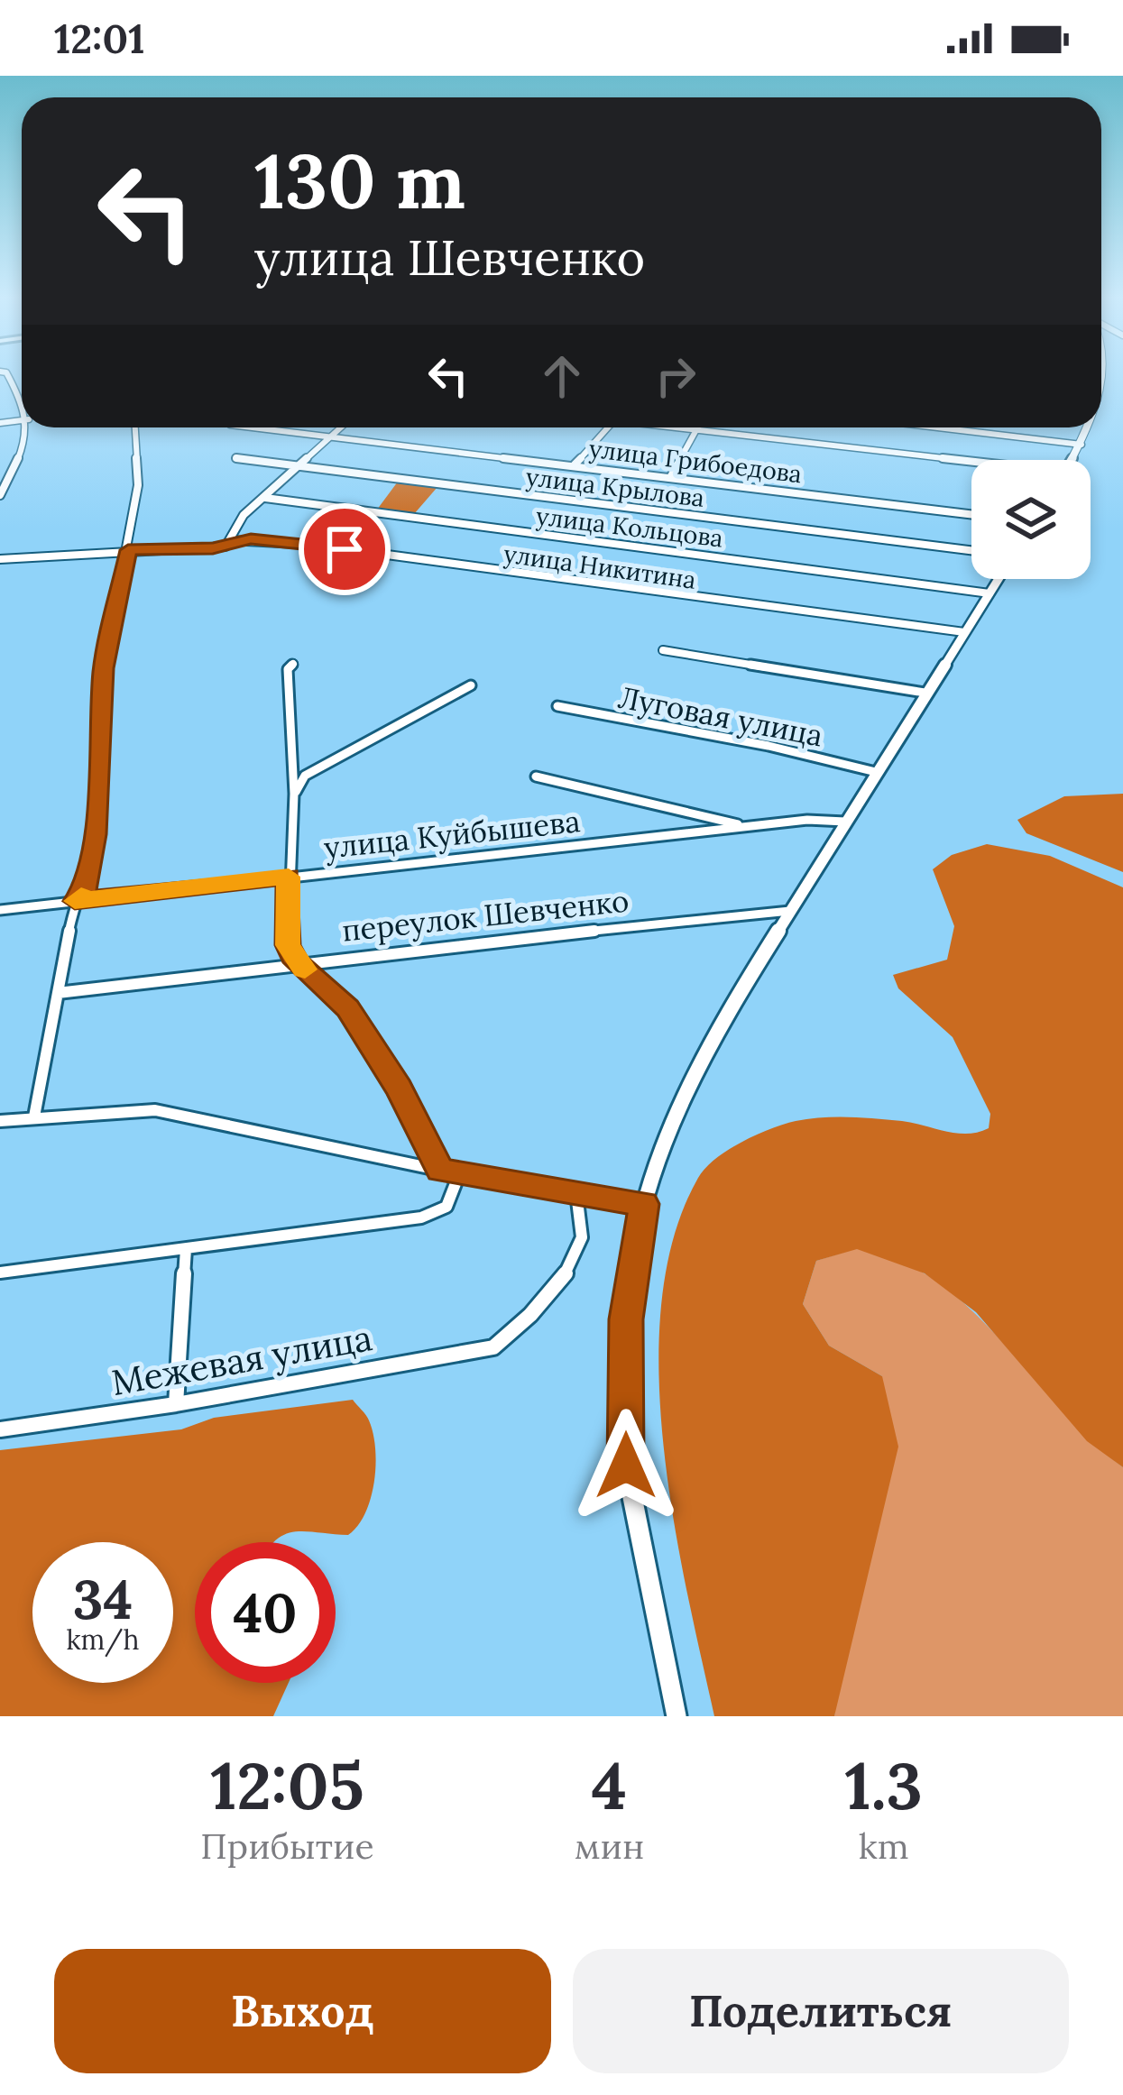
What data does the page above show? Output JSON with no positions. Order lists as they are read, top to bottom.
{
  "streets": {
    "street": [
      "улица Грибоедова",
      "улица Крылова",
      "улица Кольцова",
      "улица Никитина",
      "Луговая улица",
      "улица Куйбышева",
      "переулок Шевченко",
      "Межевая улица"
    ]
  },
  "page": {
    "status": "12:01",
    "turn": ["130 m", "улица Шевченко"],
    "speed": "34 km/h",
    "limit": "40",
    "eta": [
      "12:05",
      "Прибытие",
      "4",
      "мин",
      "1.3",
      "km"
    ],
    "buttons": ["Выход", "Поделиться"]
  }
}
